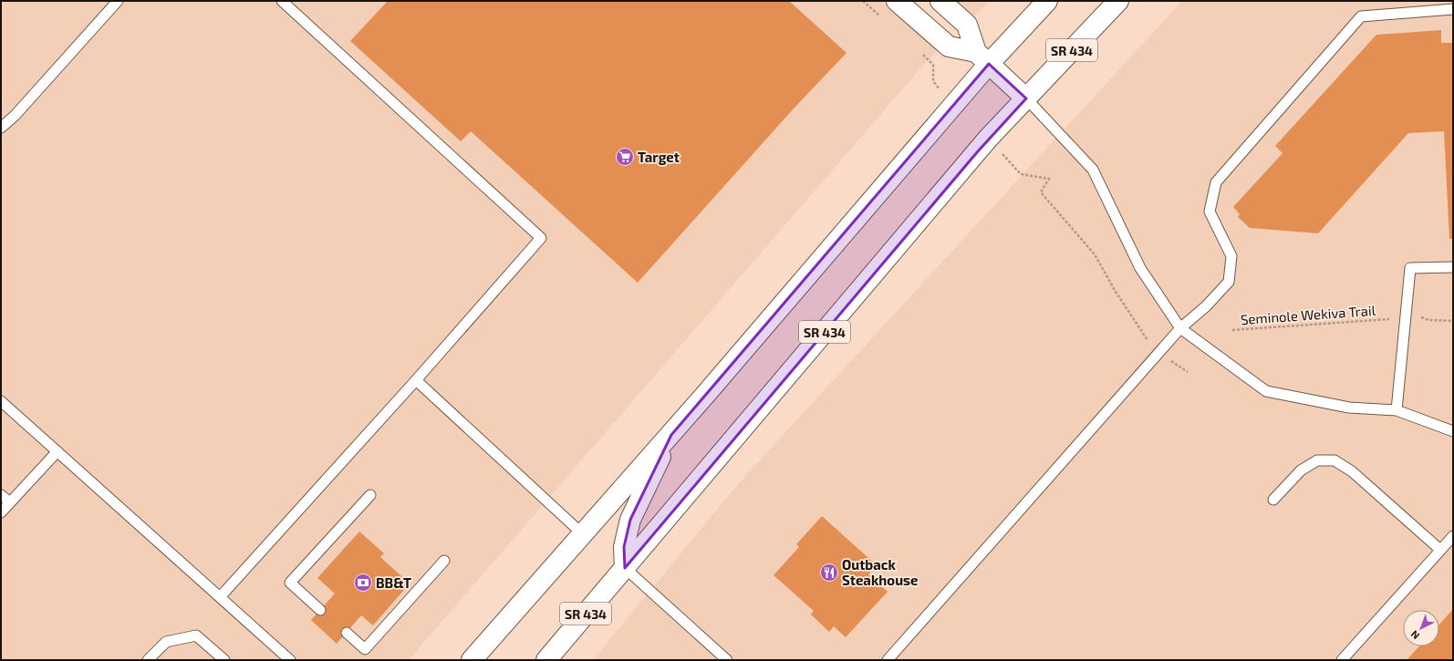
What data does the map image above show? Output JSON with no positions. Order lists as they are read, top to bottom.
{
  "streets": {
    "main road": ["SR 434"],
    "path": ["Seminole Wekiva Trail"]
  },
  "places": {
    "supermarket": ["Target"],
    "restaurant": ["Outback Steakhouse"],
    "bank": ["BB&T"]
  },
  "north": "bottom left"
}
